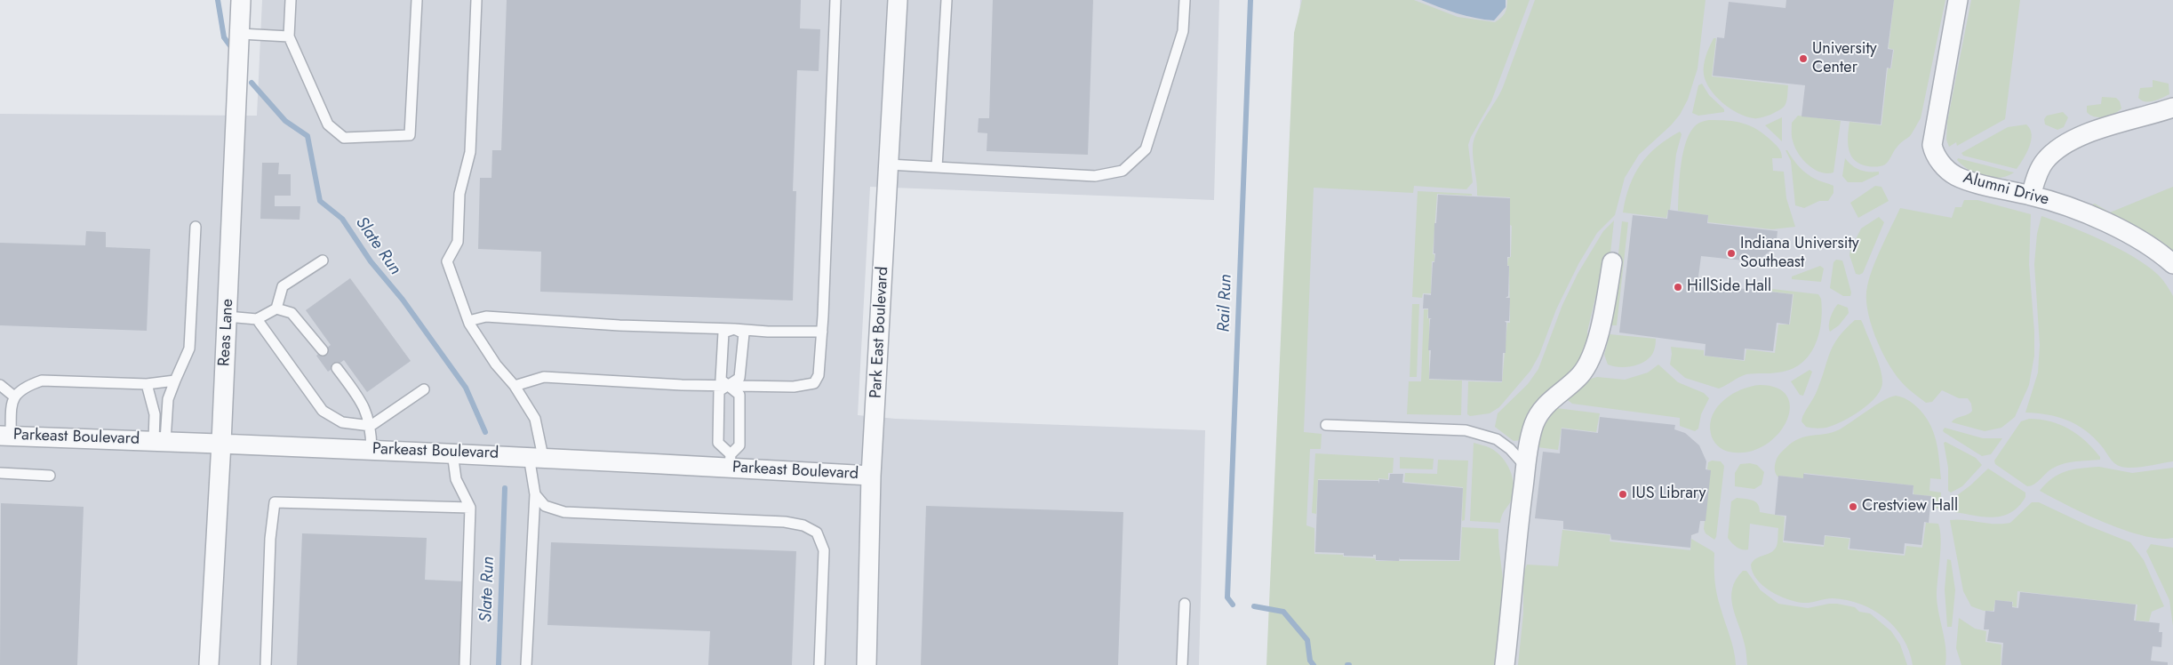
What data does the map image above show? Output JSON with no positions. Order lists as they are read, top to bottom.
{
  "streets": {
    "street": [
      "Alumni Drive",
      "Reas Lane",
      "Park East Boulevard",
      "Parkeast Boulevard"
    ]
  },
  "crossings": [
    ["Reas Lane", "Parkeast Boulevard"],
    ["Park East Boulevard", "Parkeast Boulevard"]
  ],
  "water": ["Slate Run", "Rail Run"],
  "places": [
    "University Center",
    "Indiana University Southeast",
    "HillSide Hall",
    "IUS Library",
    "Crestview Hall"
  ]
}
